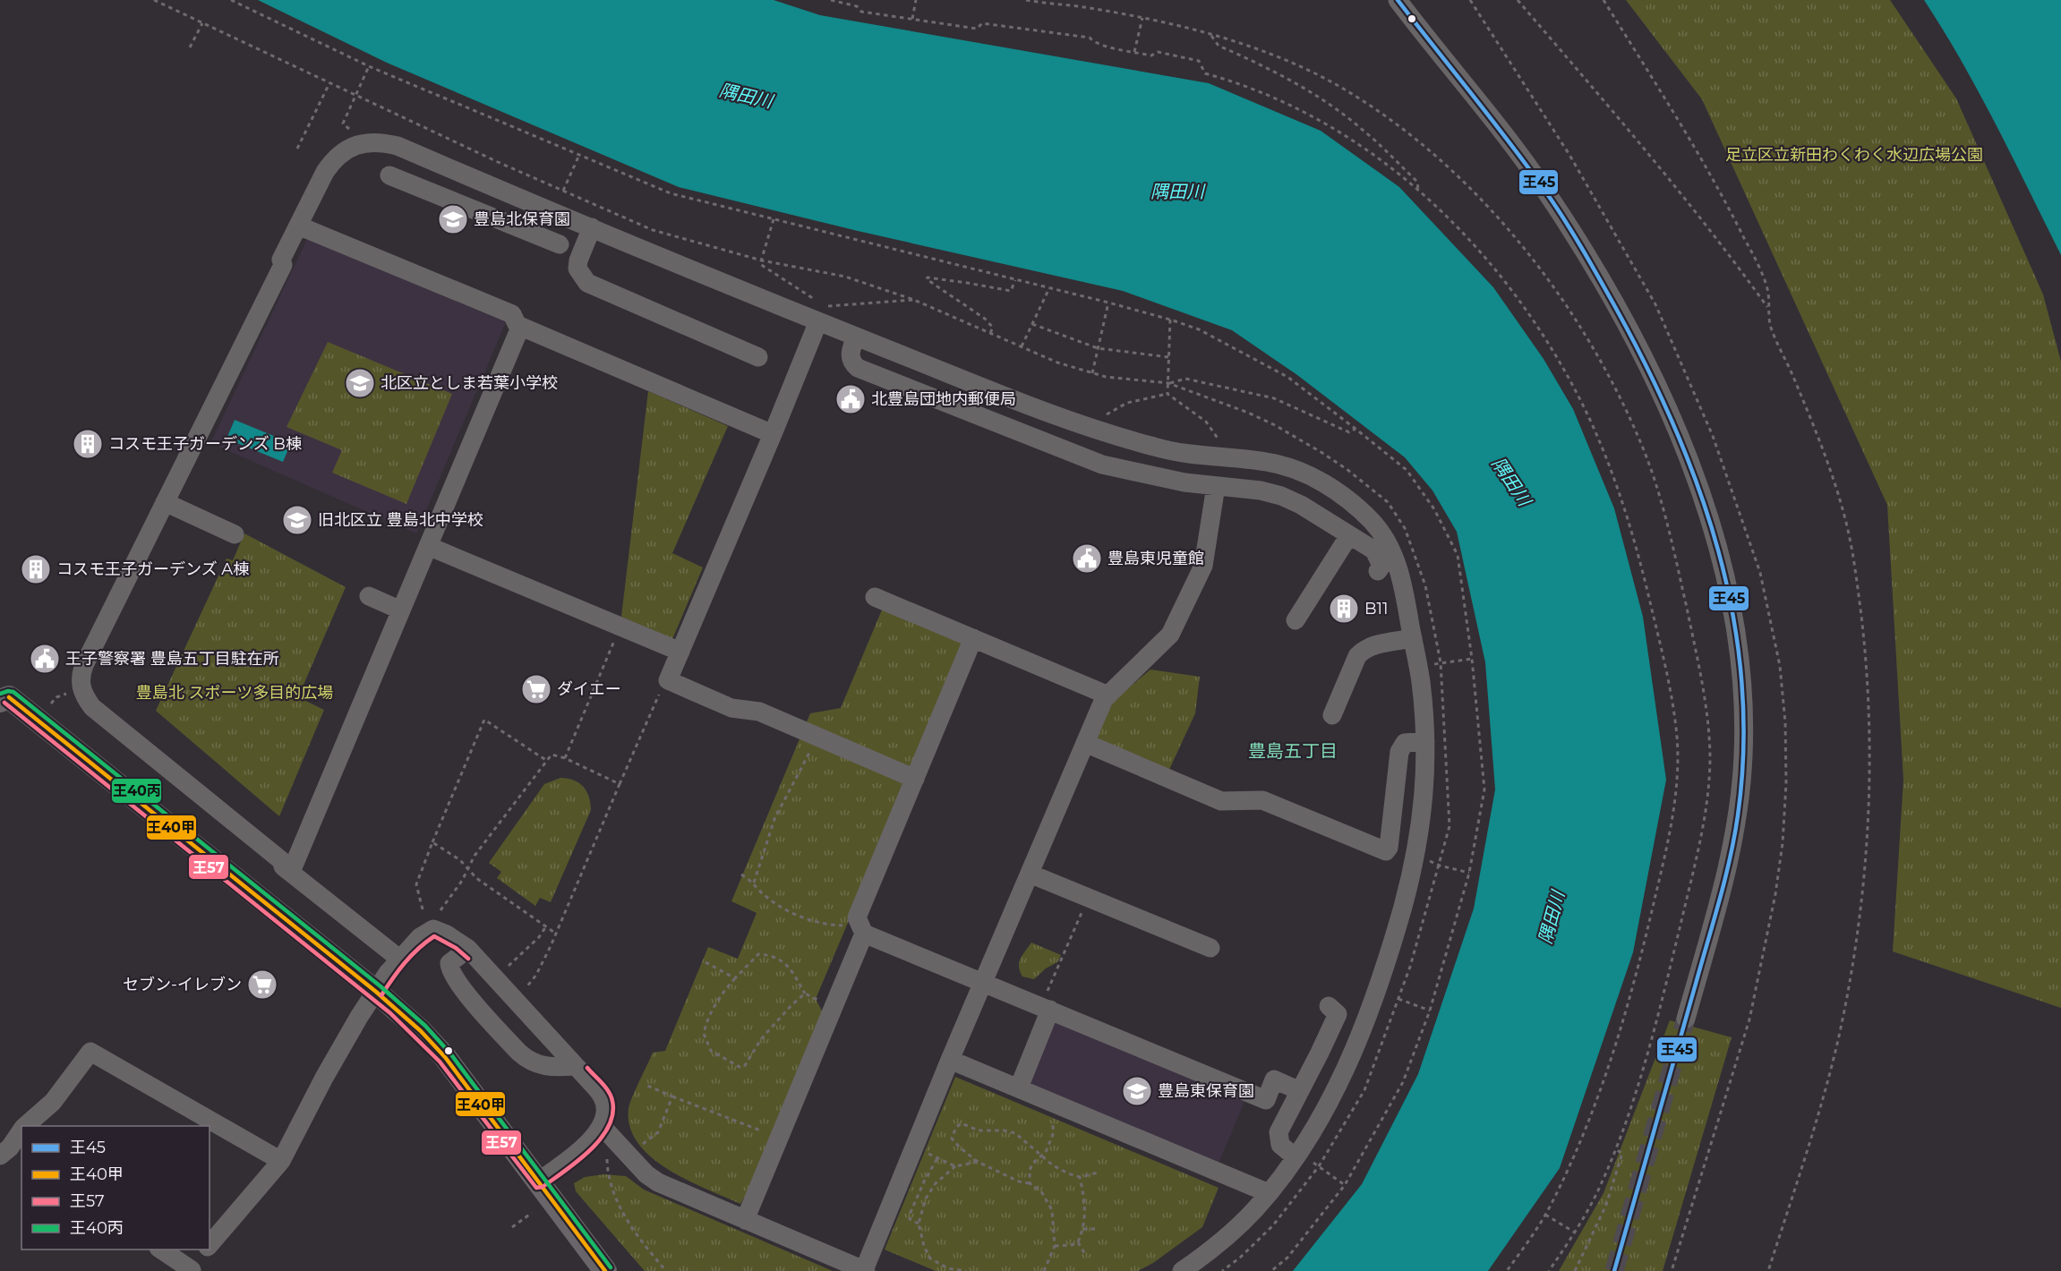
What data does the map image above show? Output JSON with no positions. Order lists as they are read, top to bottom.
{
  "districts": ["豊島五丁目"],
  "water": ["隅田川"],
  "parks": ["足立区立新田わくわく水辺広場公園", "豊島北 スポーツ多目的広場"],
  "places": {
    "school or university": [
      "豊島北保育園",
      "北区立としま若葉小学校",
      "旧北区立 豊島北中学校",
      "豊島東保育園"
    ],
    "public building": ["北豊島団地内郵便局", "豊島東児童館", "王子警察署 豊島五丁目駐在所"],
    "building": ["コスモ王子ガーデンズ B棟", "コスモ王子ガーデンズ A棟", "B11"],
    "supermarket": ["ダイエー", "セブン-イレブン"]
  },
  "lines": [
    "transit line 王45",
    "transit line 王40丙",
    "transit line 王40甲",
    "transit line 王57"
  ],
  "legend": [
    "王45",
    "王40甲",
    "王57",
    "王40丙"
  ]
}
